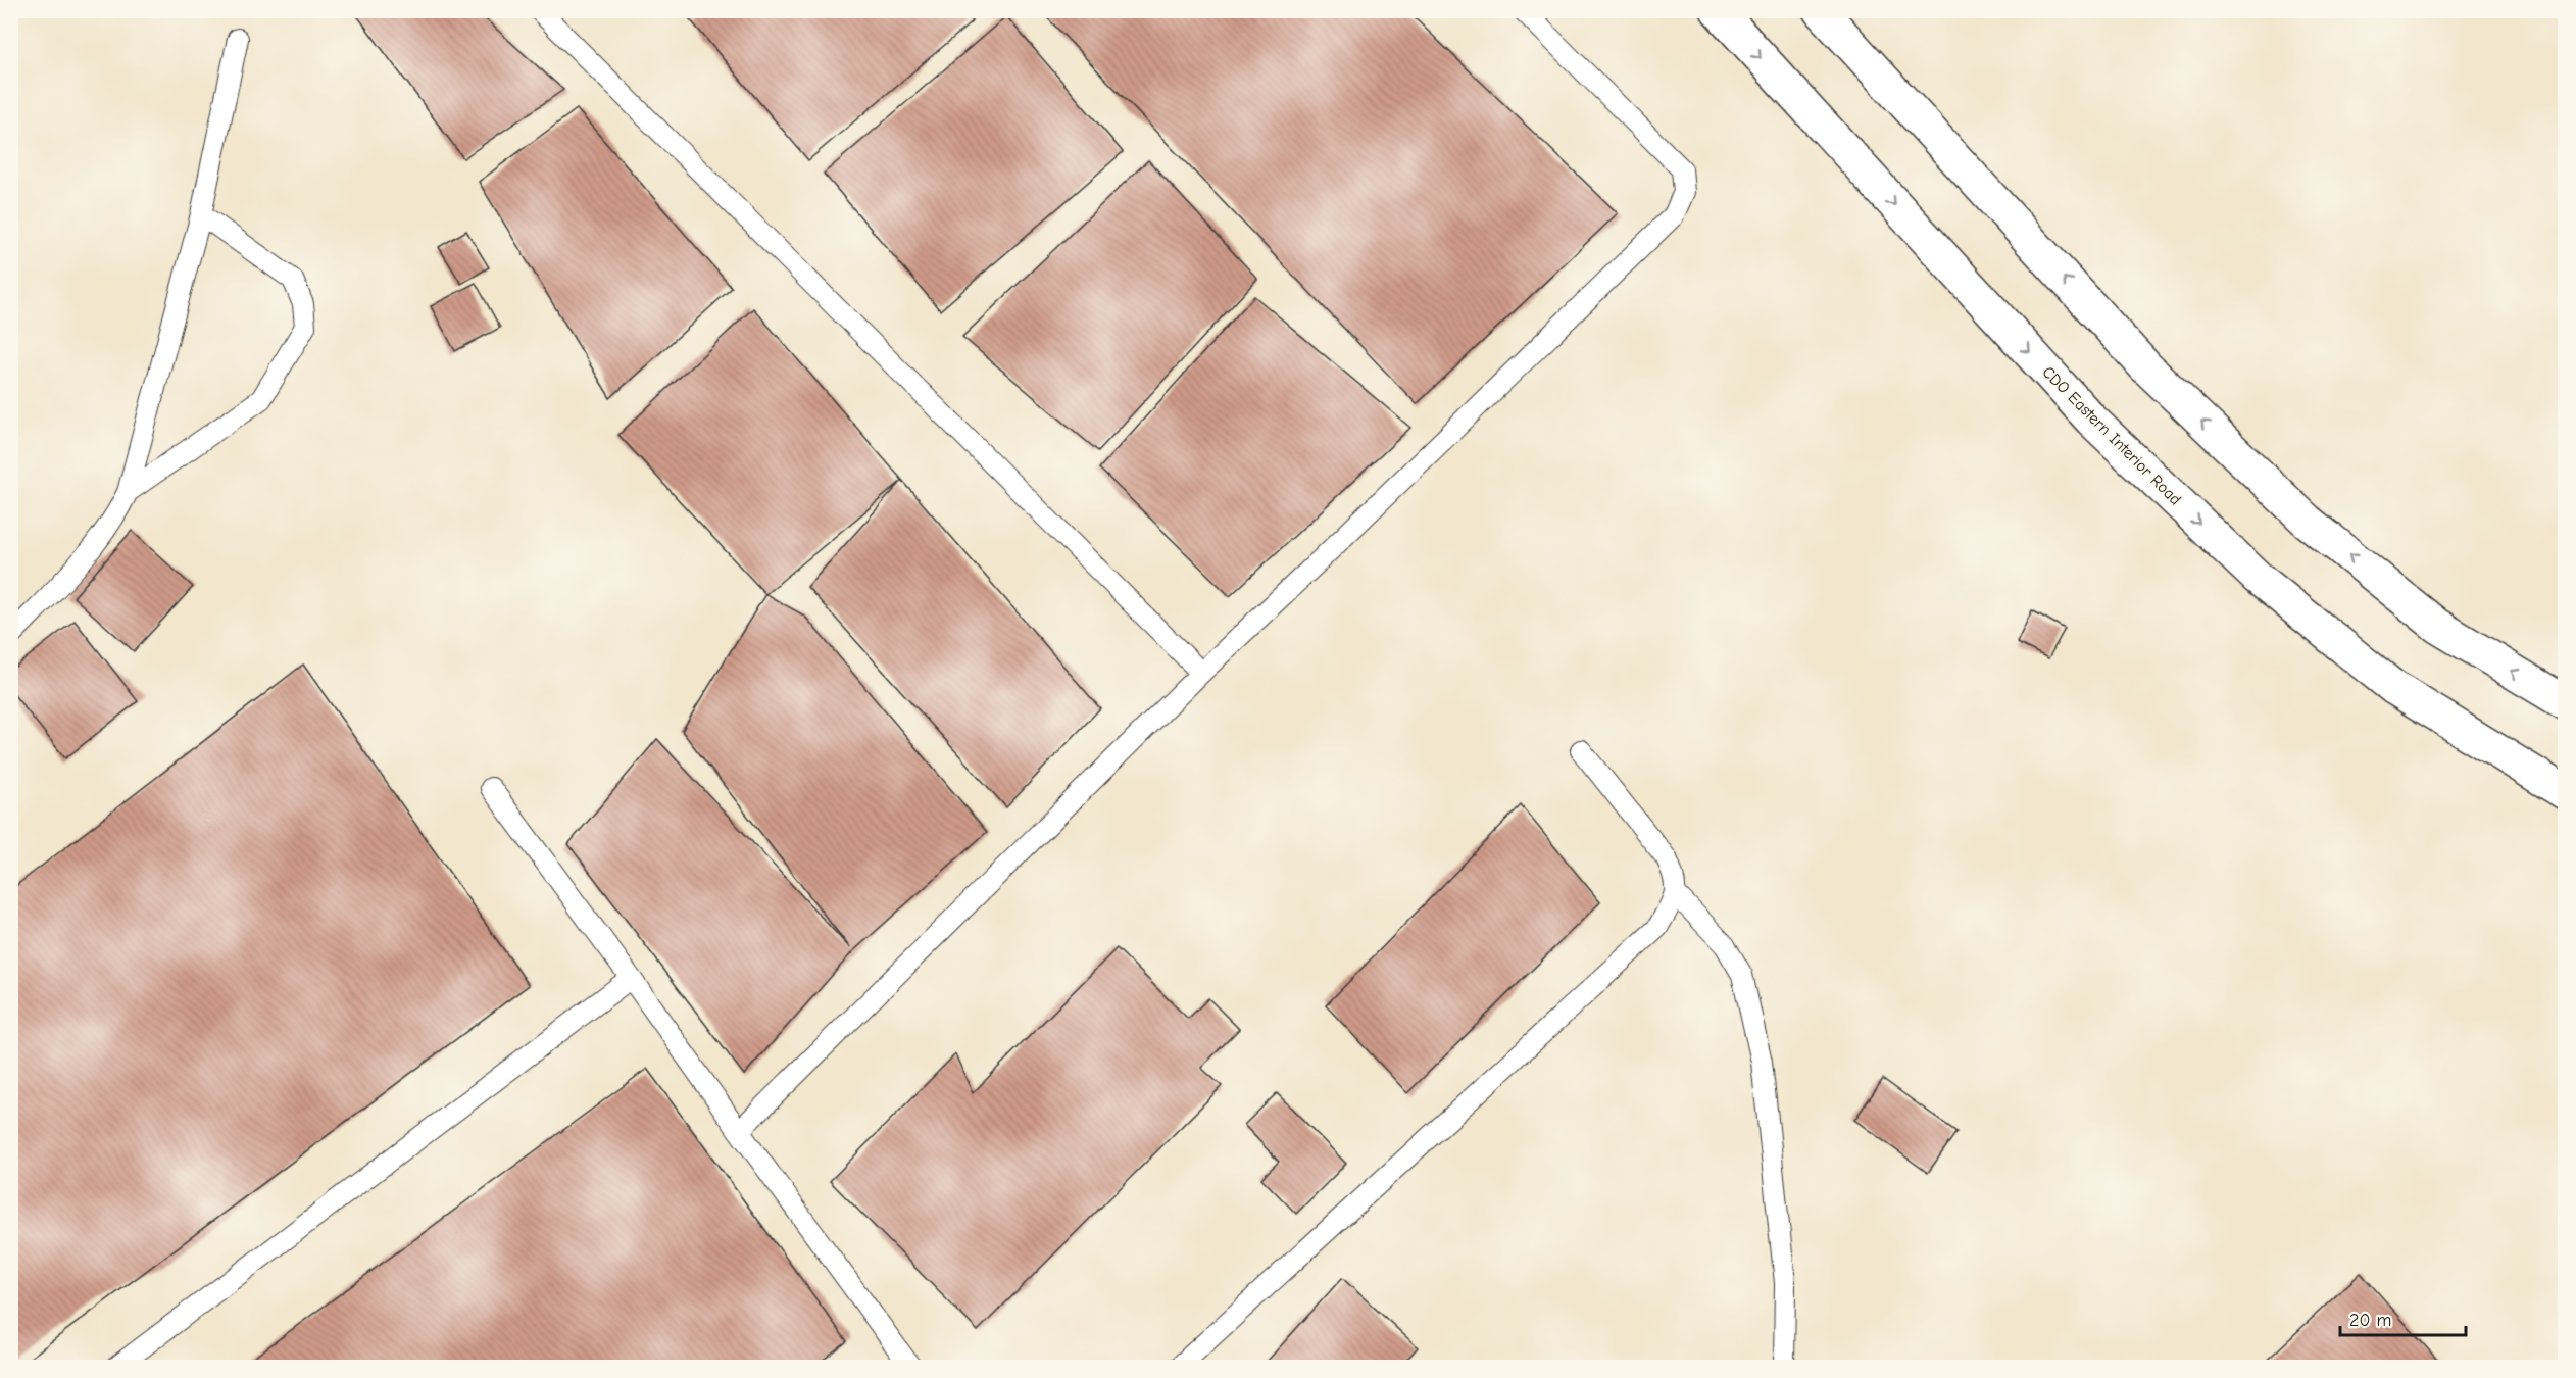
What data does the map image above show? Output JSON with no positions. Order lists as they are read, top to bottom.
{
  "streets": {
    "main road": ["CDO Eastern Interior Road"]
  },
  "scale_bar": "20 m"
}
